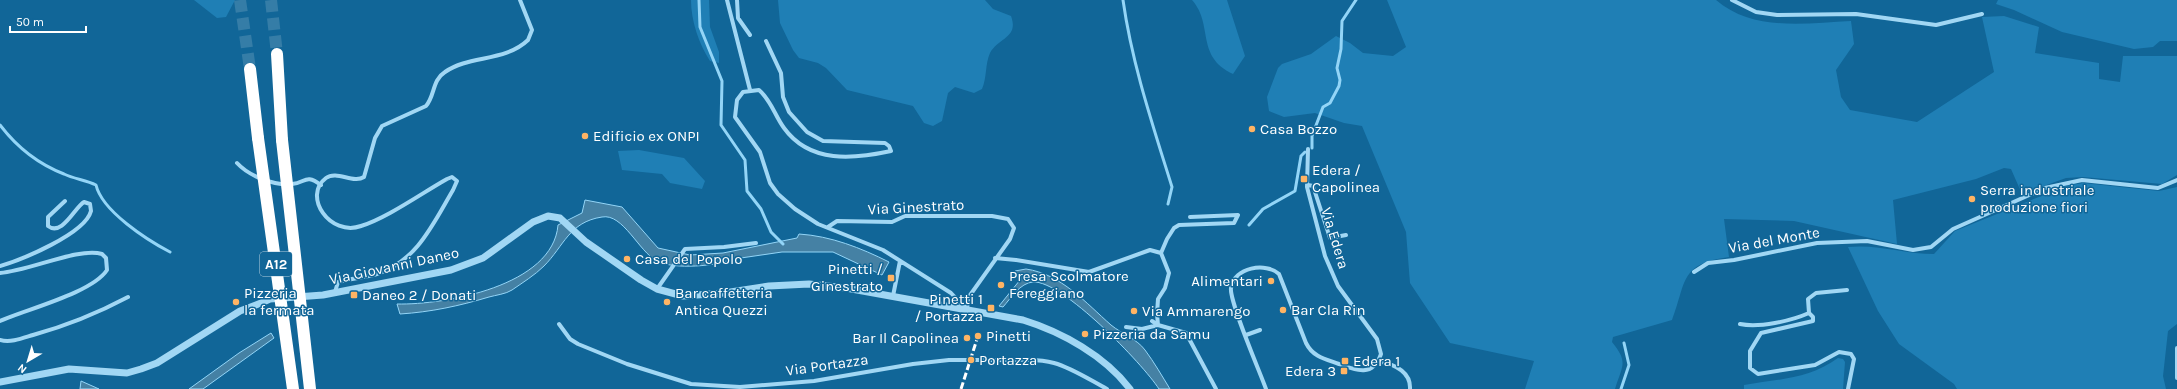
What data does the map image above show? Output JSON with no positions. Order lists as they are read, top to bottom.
{
  "streets": {
    "highway": ["A12"],
    "street": [
      "Via Ginestrato",
      "Via Edera",
      "Via del Monte",
      "Via Giovanni Daneo",
      "Via Portazza"
    ]
  },
  "places": {
    "other": [
      "Casa Bozzo",
      "Edificio ex ONPI",
      "Serra industriale produzione fiori",
      "Casa del Popolo",
      "Alimentari",
      "Presa Scolmatore Fereggiano",
      "Pizzeria la fermata",
      "Bar caffetteria Antica Quezzi",
      "Bar Cla Rin",
      "Via Ammarengo",
      "Pizzeria da Samu",
      "Pinetti",
      "Bar Il Capolinea",
      "Portazza"
    ],
    "transit": [
      "Edera / Capolinea",
      "Pinetti / Ginestrato",
      "Daneo 2 / Donati",
      "Pinetti 1 / Portazza",
      "Edera 1",
      "Edera 3"
    ]
  },
  "scale_bar": "50 m",
  "north": "bottom left"
}
